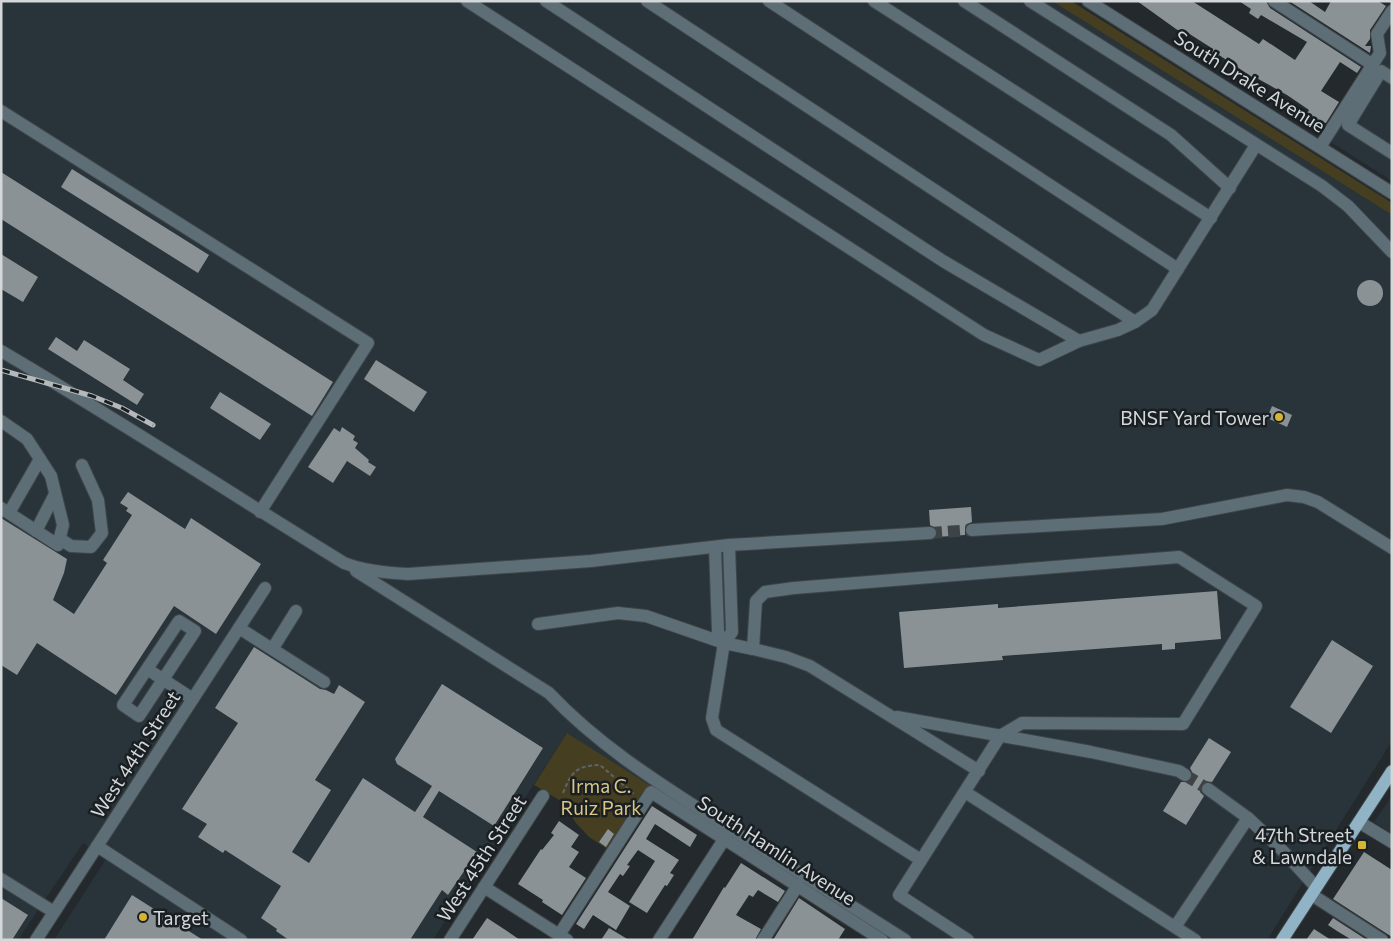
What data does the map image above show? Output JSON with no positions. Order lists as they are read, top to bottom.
{
  "streets": {
    "street": [
      "South Drake Avenue",
      "West 44th Street",
      "South Hamlin Avenue",
      "West 45th Street"
    ]
  },
  "parks": ["Irma C. Ruiz Park"],
  "places": {
    "other": ["BNSF Yard Tower", "Target"],
    "transit": ["47th Street & Lawndale"]
  }
}
